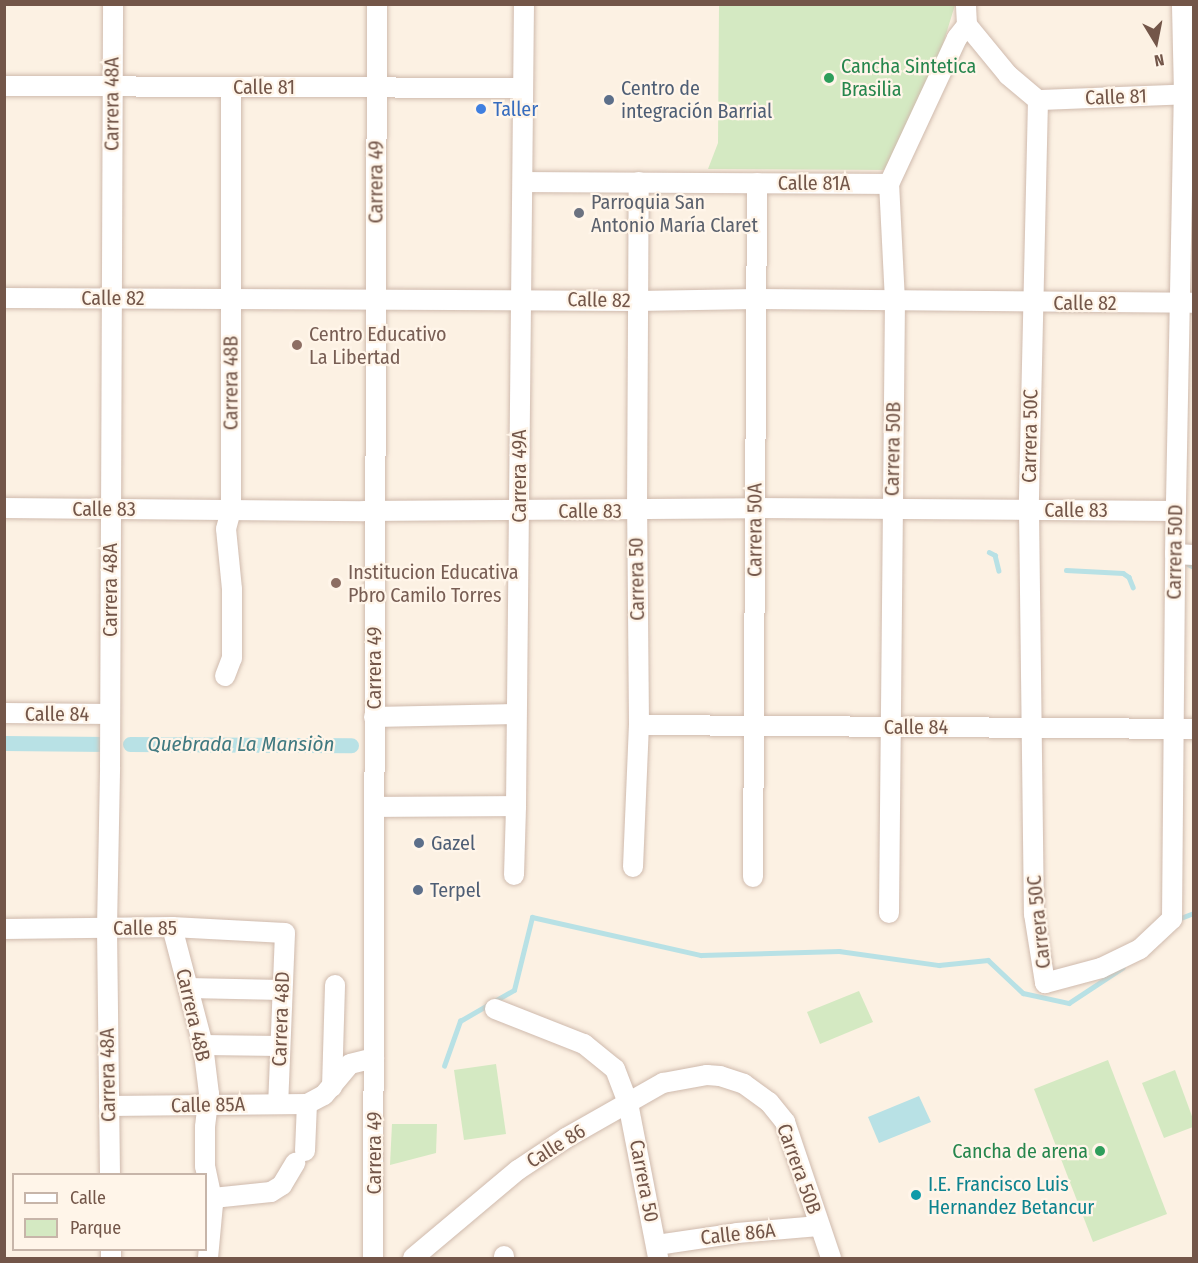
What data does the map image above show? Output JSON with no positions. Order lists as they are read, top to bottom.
{
  "streets": {
    "street": [
      "Calle 81",
      "Carrera 48A",
      "Carrera 49",
      "Calle 81A",
      "Calle 82",
      "Carrera 48B",
      "Carrera 50C",
      "Carrera 50B",
      "Carrera 49A",
      "Calle 83",
      "Carrera 50A",
      "Carrera 50D",
      "Carrera 50",
      "Calle 84",
      "Calle 85",
      "Carrera 48D",
      "Calle 85A",
      "Calle 86",
      "Calle 86A"
    ]
  },
  "crossings": [
    ["Calle 81", "Carrera 48A"],
    ["Calle 81", "Carrera 49"],
    ["Calle 81", "Carrera 48B"],
    ["Calle 81", "Carrera 50C"],
    ["Calle 81", "Carrera 49A"],
    ["Calle 81", "Carrera 50D"],
    ["Carrera 48A", "Calle 82"],
    ["Carrera 48A", "Calle 83"],
    ["Carrera 48A", "Calle 84"],
    ["Carrera 48A", "Calle 85"],
    ["Carrera 48A", "Calle 85A"],
    ["Carrera 49", "Calle 82"],
    ["Carrera 49", "Calle 83"],
    ["Calle 81A", "Carrera 50B"],
    ["Calle 81A", "Carrera 49A"],
    ["Calle 81A", "Carrera 50A"],
    ["Calle 81A", "Carrera 50"],
    ["Calle 82", "Carrera 48B"],
    ["Calle 82", "Carrera 50C"],
    ["Calle 82", "Carrera 50B"],
    ["Calle 82", "Carrera 49A"],
    ["Calle 82", "Carrera 50A"],
    ["Calle 82", "Carrera 50D"],
    ["Calle 82", "Carrera 50"],
    ["Carrera 48B", "Calle 83"],
    ["Carrera 48B", "Calle 85"],
    ["Carrera 48B", "Calle 85A"],
    ["Carrera 50C", "Calle 83"],
    ["Carrera 50C", "Carrera 50D"],
    ["Carrera 50C", "Calle 84"],
    ["Carrera 50B", "Calle 83"],
    ["Carrera 50B", "Calle 84"],
    ["Carrera 50B", "Calle 86"],
    ["Carrera 50B", "Calle 86A"],
    ["Carrera 49A", "Calle 83"],
    ["Calle 83", "Carrera 50A"],
    ["Calle 83", "Carrera 50D"],
    ["Calle 83", "Carrera 50"],
    ["Carrera 50A", "Calle 84"],
    ["Carrera 50D", "Calle 84"],
    ["Carrera 50", "Calle 84"],
    ["Carrera 50", "Calle 86"],
    ["Carrera 50", "Calle 86A"],
    ["Calle 85", "Carrera 48D"],
    ["Carrera 48D", "Calle 85A"]
  ],
  "water": ["Quebrada La Mansiòn"],
  "places": [
    "Cancha Sintetica Brasilia",
    "Centro de integración Barrial",
    "Taller",
    "Parroquia San Antonio María Claret",
    "Centro Educativo La Libertad",
    "Institucion Educativa Pbro Camilo Torres",
    "Gazel",
    "Terpel",
    "Cancha de arena",
    "I.E. Francisco Luis Hernandez Betancur"
  ],
  "legend": ["Calle", "Parque"],
  "north": "bottom"
}
